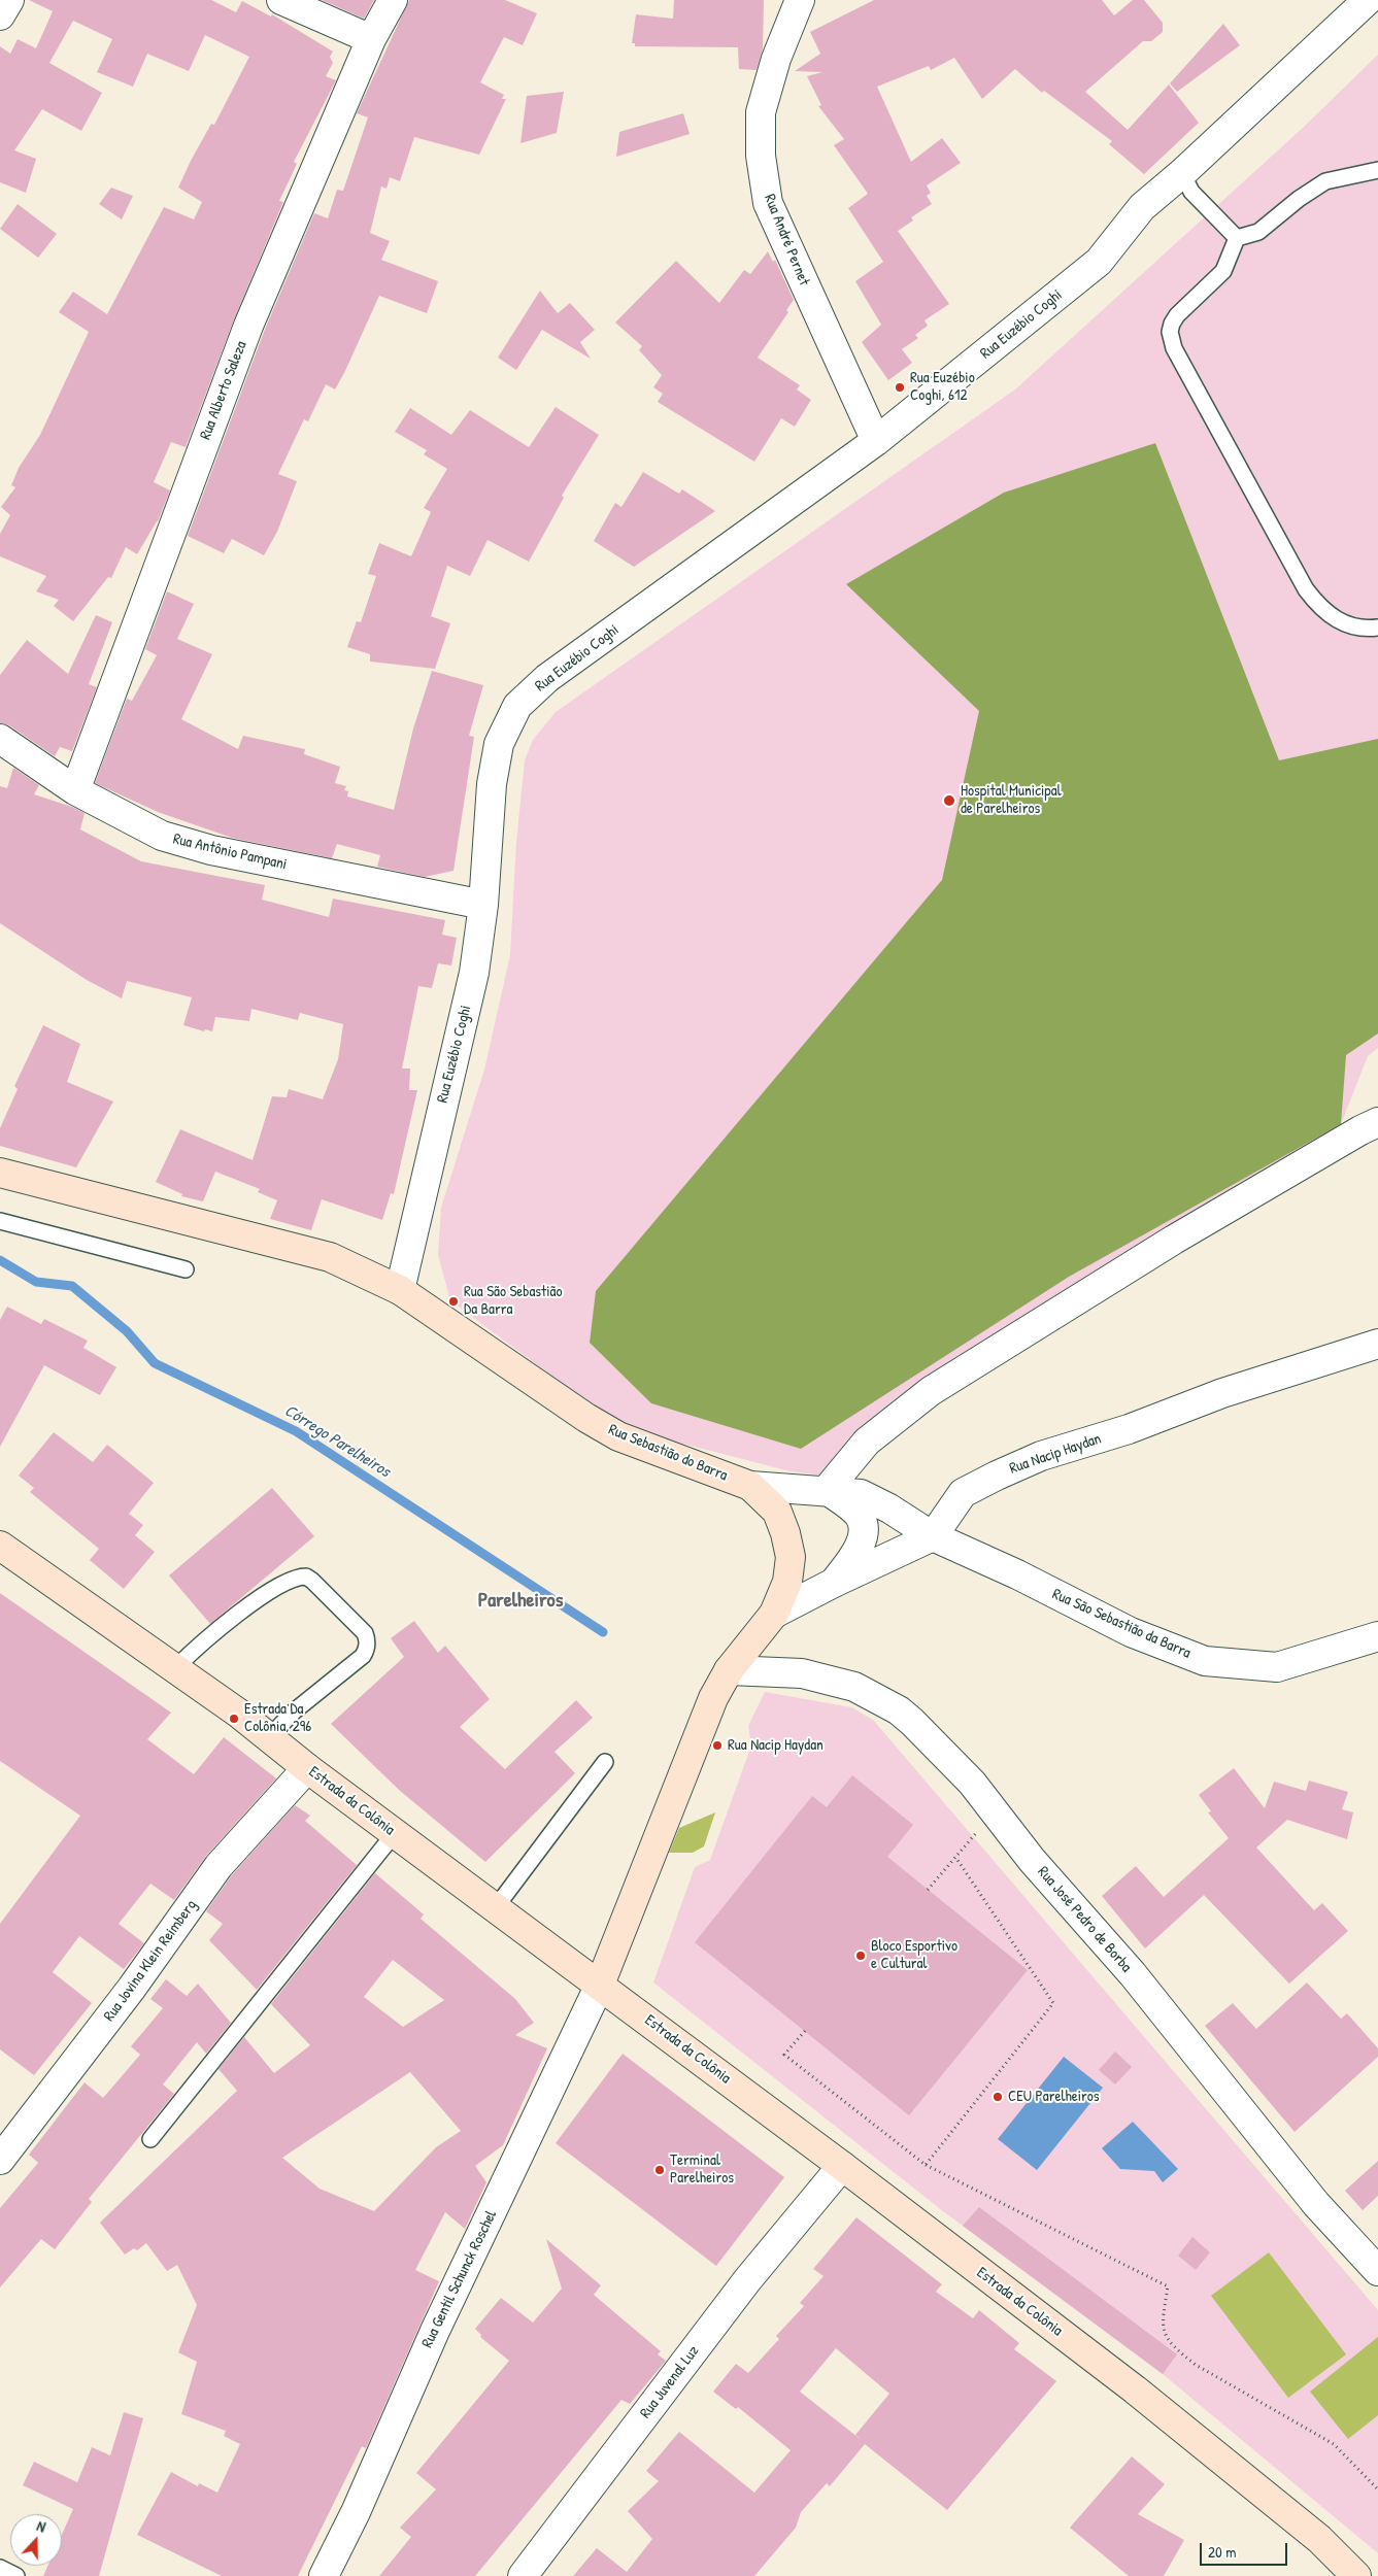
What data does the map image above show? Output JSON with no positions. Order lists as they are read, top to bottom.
{
  "streets": {
    "main road": ["Rua Sebastião do Barra", "Estrada da Colônia"],
    "street": [
      "Rua André Pernet",
      "Rua Euzébio Coghi",
      "Rua Alberto Saleza",
      "Rua Antônio Pampani",
      "Rua Nacip Haydan",
      "Rua São Sebastião da Barra",
      "Rua José Pedro de Borba",
      "Rua Jovina Klein Reimberg",
      "Rua Gentil Schunck Roschel",
      "Rua Juvenal Luz"
    ]
  },
  "crossings": [
    ["Rua André Pernet", "Rua Euzébio Coghi"],
    ["Rua Euzébio Coghi", "Rua Antônio Pampani"],
    ["Rua Euzébio Coghi", "Rua Sebastião do Barra"],
    ["Rua Alberto Saleza", "Rua Antônio Pampani"],
    ["Rua Sebastião do Barra", "Rua Nacip Haydan"],
    ["Rua Sebastião do Barra", "Rua São Sebastião da Barra"],
    ["Rua Nacip Haydan", "Rua São Sebastião da Barra"],
    ["Estrada da Colônia", "Rua Jovina Klein Reimberg"],
    ["Estrada da Colônia", "Rua Gentil Schunck Roschel"],
    ["Estrada da Colônia", "Rua Juvenal Luz"]
  ],
  "districts": ["Parelheiros"],
  "water": ["Córrego Parelheiros"],
  "places": [
    "Rua Euzébio Coghi, 612",
    "Hospital Municipal de Parelheiros",
    "Rua São Sebastião Da Barra",
    "Estrada Da Colônia, 296",
    "Rua Nacip Haydan",
    "Bloco Esportivo e Cultural",
    "CEU Parelheiros",
    "Terminal Parelheiros"
  ],
  "scale_bar": "20 m",
  "north": "top"
}
